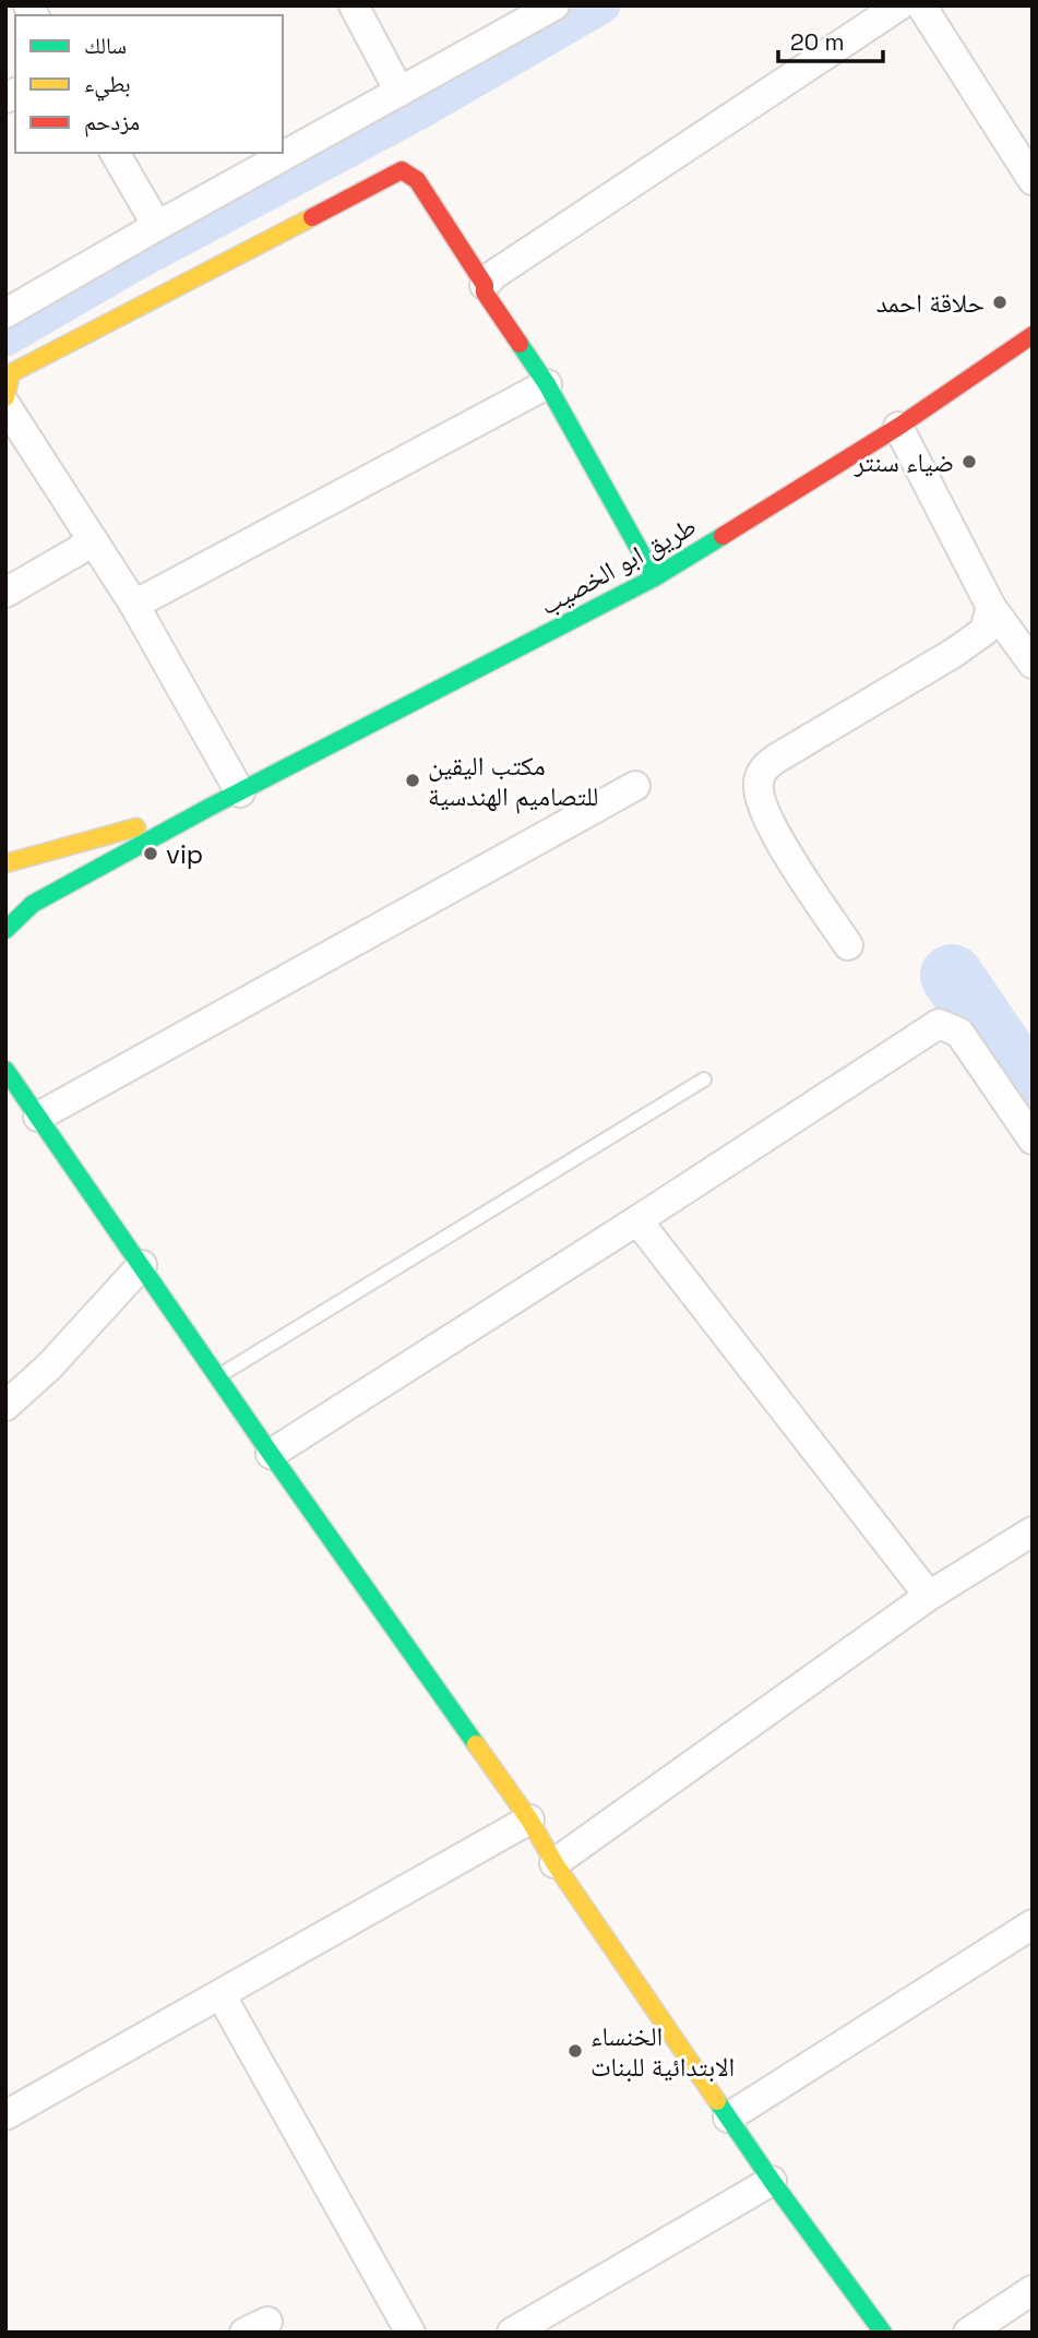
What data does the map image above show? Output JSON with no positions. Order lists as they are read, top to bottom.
{
  "streets": {
    "street": ["طريق ابو الخصيب"]
  },
  "places": [
    "حلاقة احمد",
    "ضياء سنتر",
    "مكتب اليقين للتصاميم الهندسية",
    "vip",
    "الخنساء الابتدائية للبنات"
  ],
  "legend": ["سالك", "بطيء", "مزدحم"],
  "scale_bar": "20 m"
}
